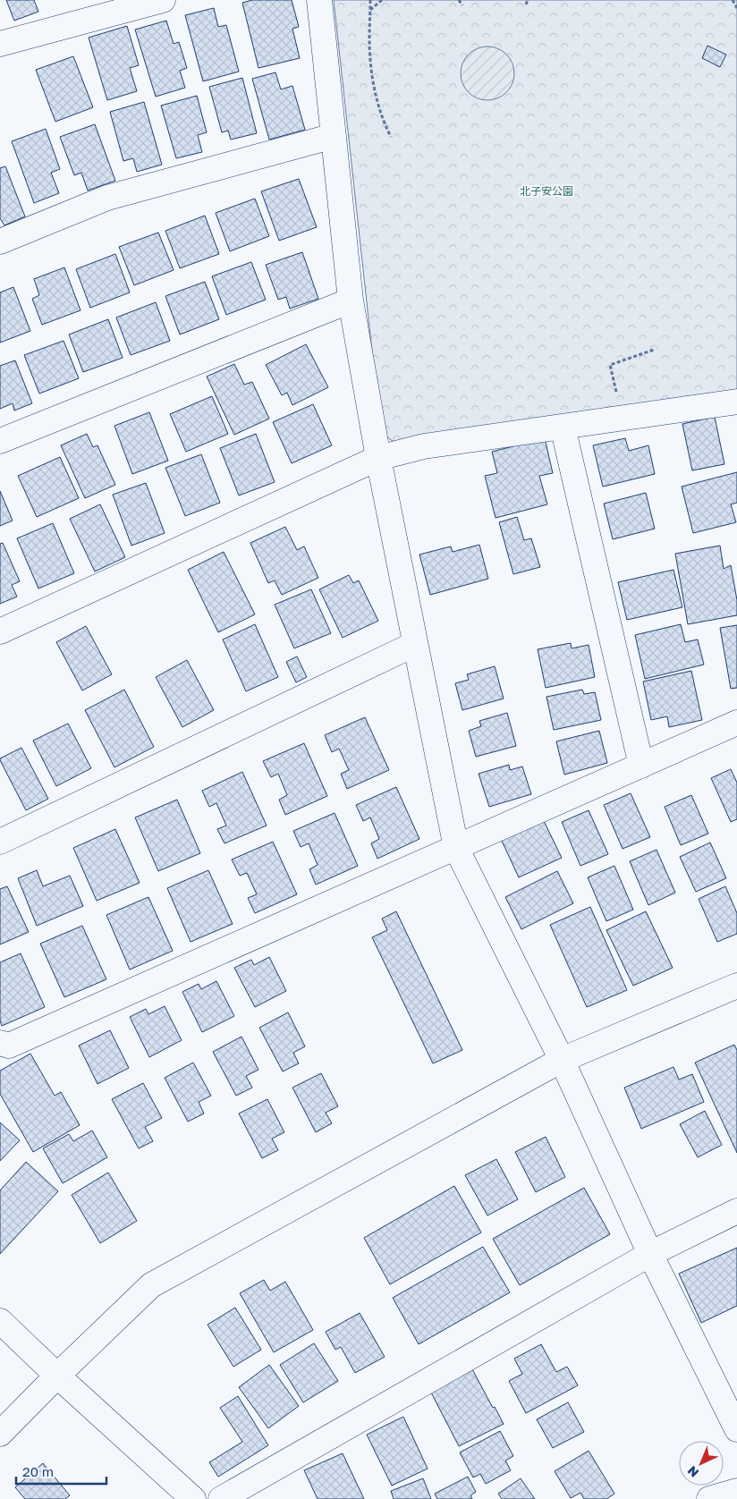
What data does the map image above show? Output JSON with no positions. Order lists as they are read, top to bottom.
{
  "parks": ["北子安公園"],
  "scale_bar": "20 m",
  "north": "bottom left"
}
